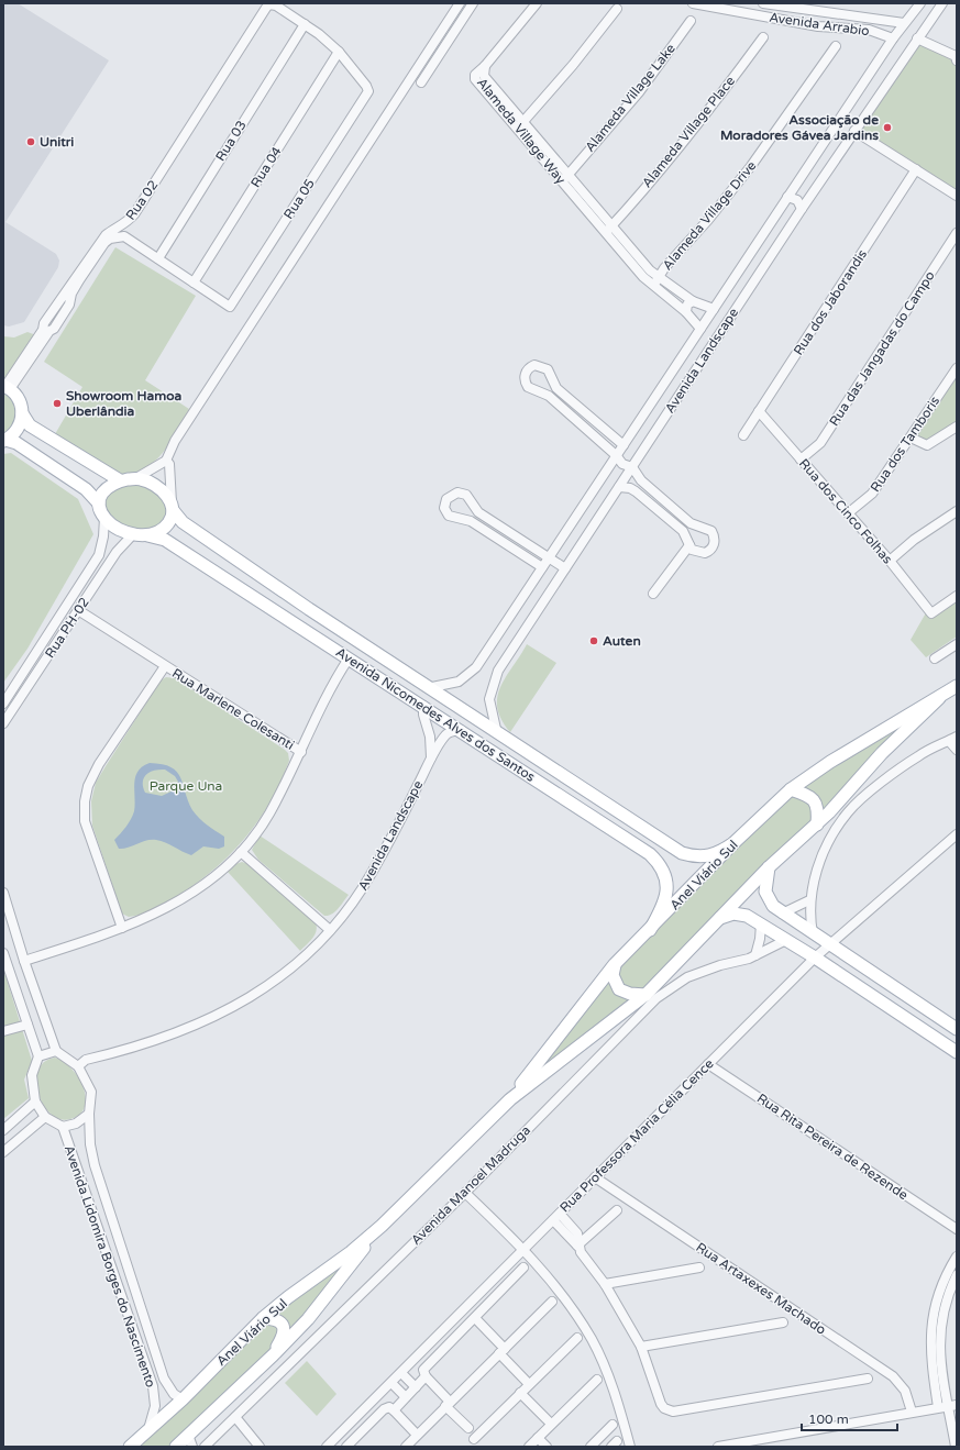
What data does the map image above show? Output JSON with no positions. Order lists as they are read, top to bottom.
{
  "streets": {
    "main road": ["Avenida Nicomedes Alves dos Santos", "Anel Viário Sul"],
    "street": [
      "Avenida Arrabio",
      "Alameda Village Lake",
      "Alameda Village Way",
      "Alameda Village Place",
      "Rua 03",
      "Rua 04",
      "Rua 05",
      "Rua 02",
      "Alameda Village Drive",
      "Rua dos Jaborandis",
      "Rua das Jangadas do Campo",
      "Avenida Landscape",
      "Rua dos Tamboris",
      "Rua dos Cinco Folhas",
      "Rua PH-02",
      "Rua Marlene Colesanti",
      "Rua Professora Maria Célia Cence",
      "Rua Rita Pereira de Rezende",
      "Avenida Manoel Madruga",
      "Avenida Lidomira Borges do Nascimento",
      "Rua Artaxexes Machado"
    ]
  },
  "crossings": [
    ["Avenida Arrabio", "Avenida Landscape"],
    ["Alameda Village Lake", "Alameda Village Way"],
    ["Alameda Village Way", "Alameda Village Place"],
    ["Alameda Village Way", "Alameda Village Drive"],
    ["Alameda Village Way", "Avenida Landscape"],
    ["Rua 03", "Rua 02"],
    ["Rua 04", "Rua 05"],
    ["Rua dos Jaborandis", "Rua dos Cinco Folhas"],
    ["Rua das Jangadas do Campo", "Rua dos Cinco Folhas"],
    ["Avenida Landscape", "Avenida Nicomedes Alves dos Santos"],
    ["Avenida Landscape", "Avenida Lidomira Borges do Nascimento"],
    ["Rua dos Tamboris", "Rua dos Cinco Folhas"],
    ["Rua PH-02", "Rua Marlene Colesanti"],
    ["Rua PH-02", "Avenida Nicomedes Alves dos Santos"],
    ["Avenida Nicomedes Alves dos Santos", "Anel Viário Sul"],
    ["Anel Viário Sul", "Avenida Lidomira Borges do Nascimento"],
    ["Rua Professora Maria Célia Cence", "Rua Rita Pereira de Rezende"],
    ["Rua Professora Maria Célia Cence", "Rua Artaxexes Machado"]
  ],
  "parks": ["Parque Una"],
  "places": [
    "Associação de Moradores Gávea Jardins",
    "Unitri",
    "Showroom Hamoa Uberlândia",
    "Auten"
  ],
  "scale_bar": "100 m"
}
